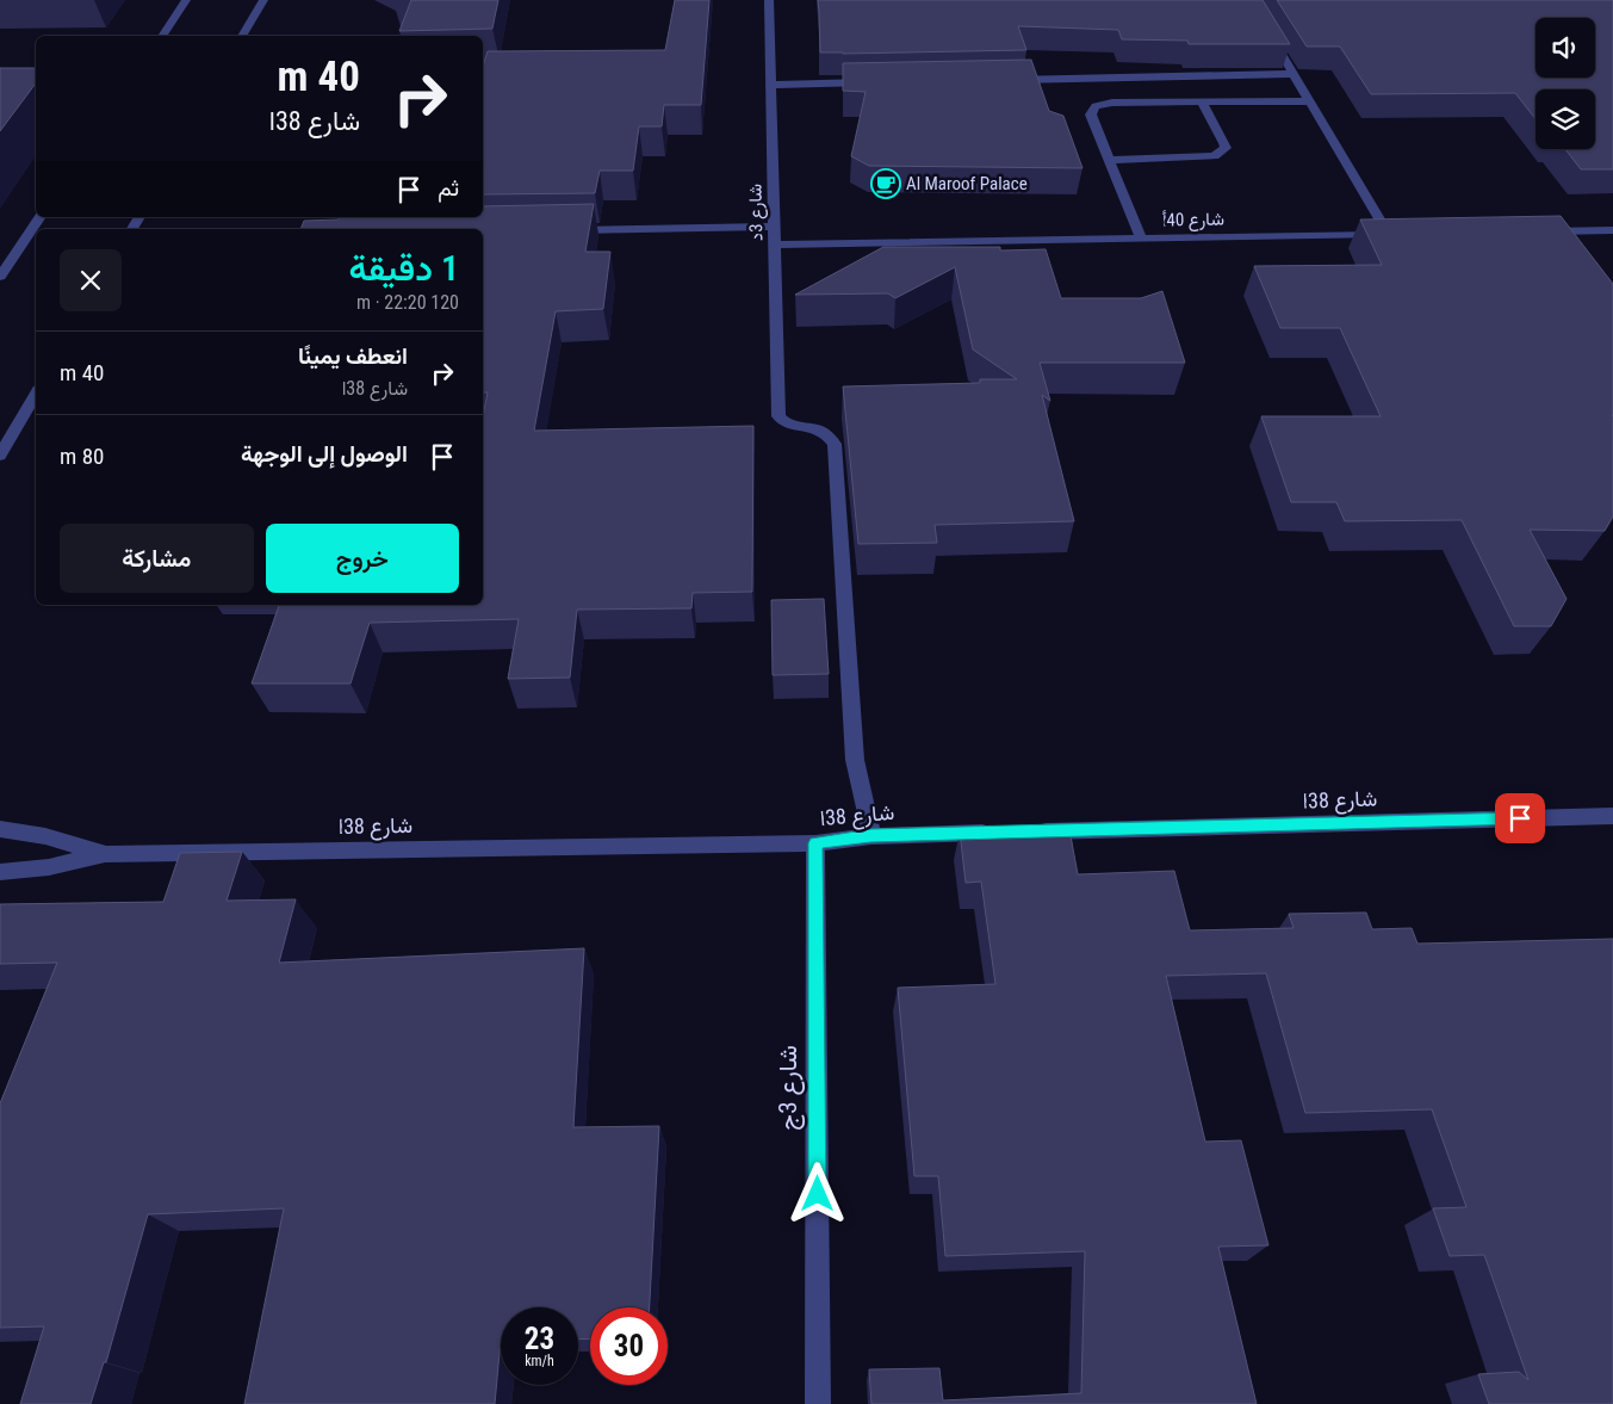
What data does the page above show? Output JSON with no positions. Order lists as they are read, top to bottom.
{
  "streets": {
    "street": [
      "شارع 3د",
      "شارع 40أ",
      "شارع 38ا",
      "شارع 3ج"
    ]
  },
  "crossings": [
    ["شارع 3د", "شارع 40أ"],
    ["شارع 3د", "شارع 38ا"],
    ["شارع 38ا", "شارع 3ج"]
  ],
  "places": {
    "cafe": ["Al Maroof Palace"]
  },
  "page": {
    "turn": ["40 m", "شارع 38ا"],
    "then": "ثم",
    "heading": ["1 دقيقة", "120 m · 22:20"],
    "list": [
      {
        "name": "انعطف يمينًا",
        "note": "شارع 38ا",
        "value": "40 m"
      },
      {
        "name": "الوصول إلى الوجهة",
        "value": "80 m"
      }
    ],
    "buttons": ["خروج", "مشاركة"],
    "speed": "23 km/h",
    "limit": "30"
  }
}
